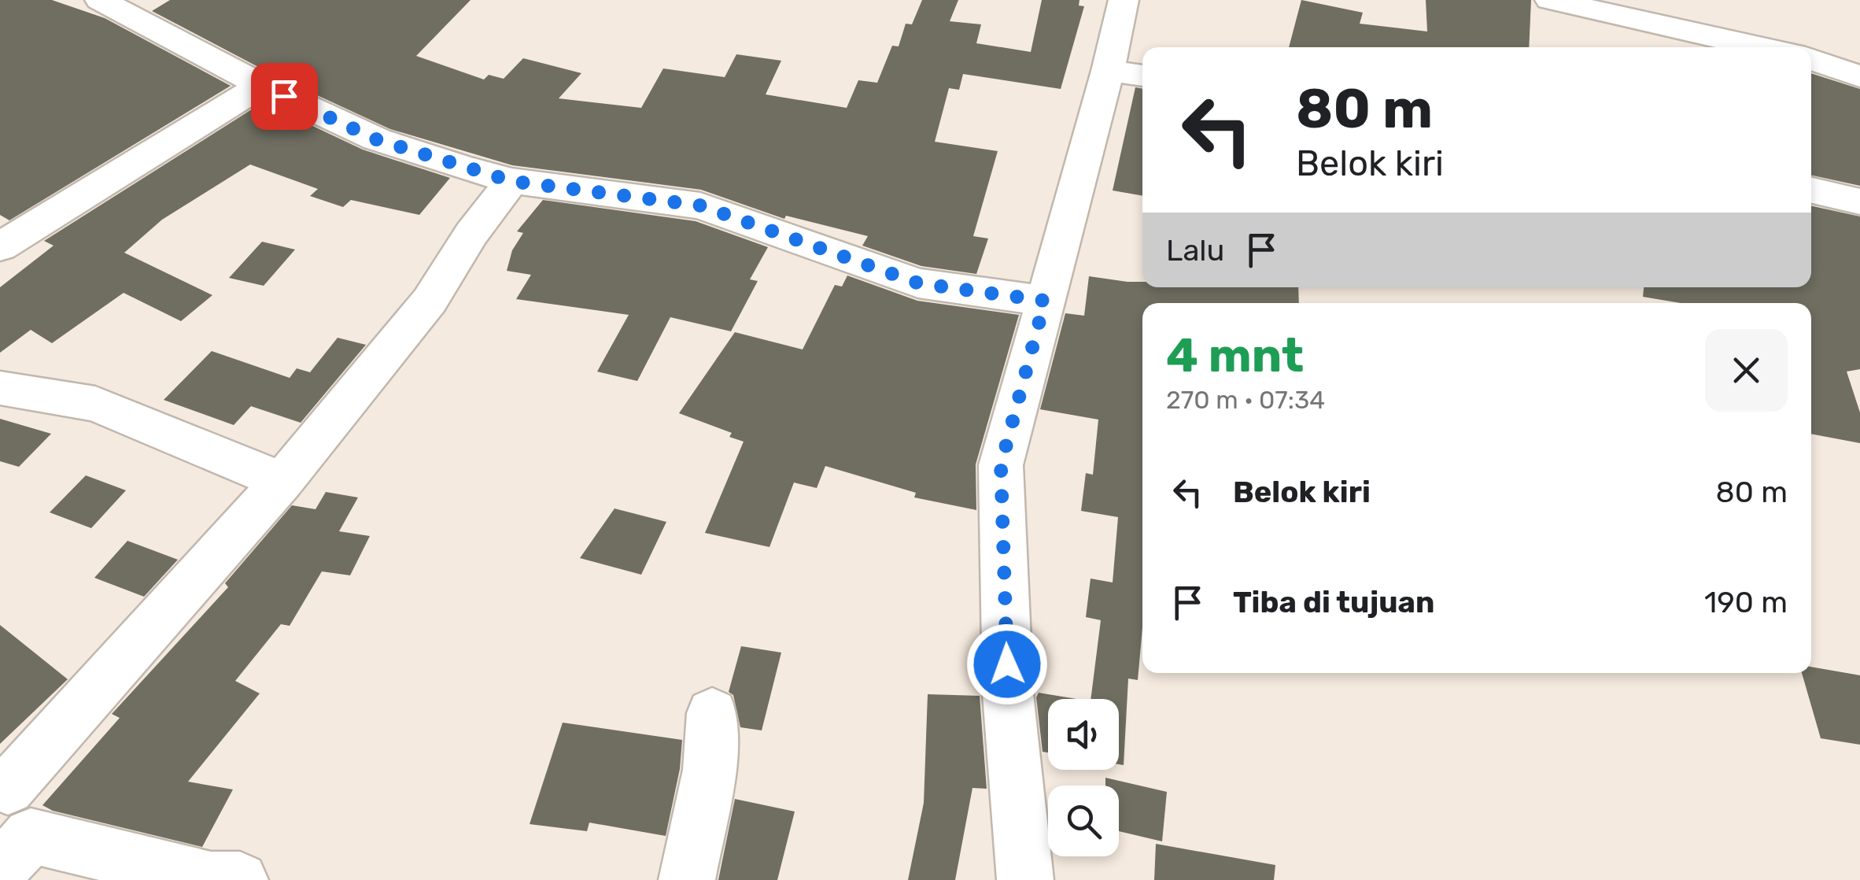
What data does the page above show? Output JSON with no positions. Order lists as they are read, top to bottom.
{
  "page": {
    "turn": ["80 m", "Belok kiri"],
    "then": "Lalu",
    "heading": ["4 mnt", "270 m · 07:34"],
    "list": [
      {
        "name": "Belok kiri",
        "value": "80 m"
      },
      {
        "name": "Tiba di tujuan",
        "value": "190 m"
      }
    ]
  }
}
